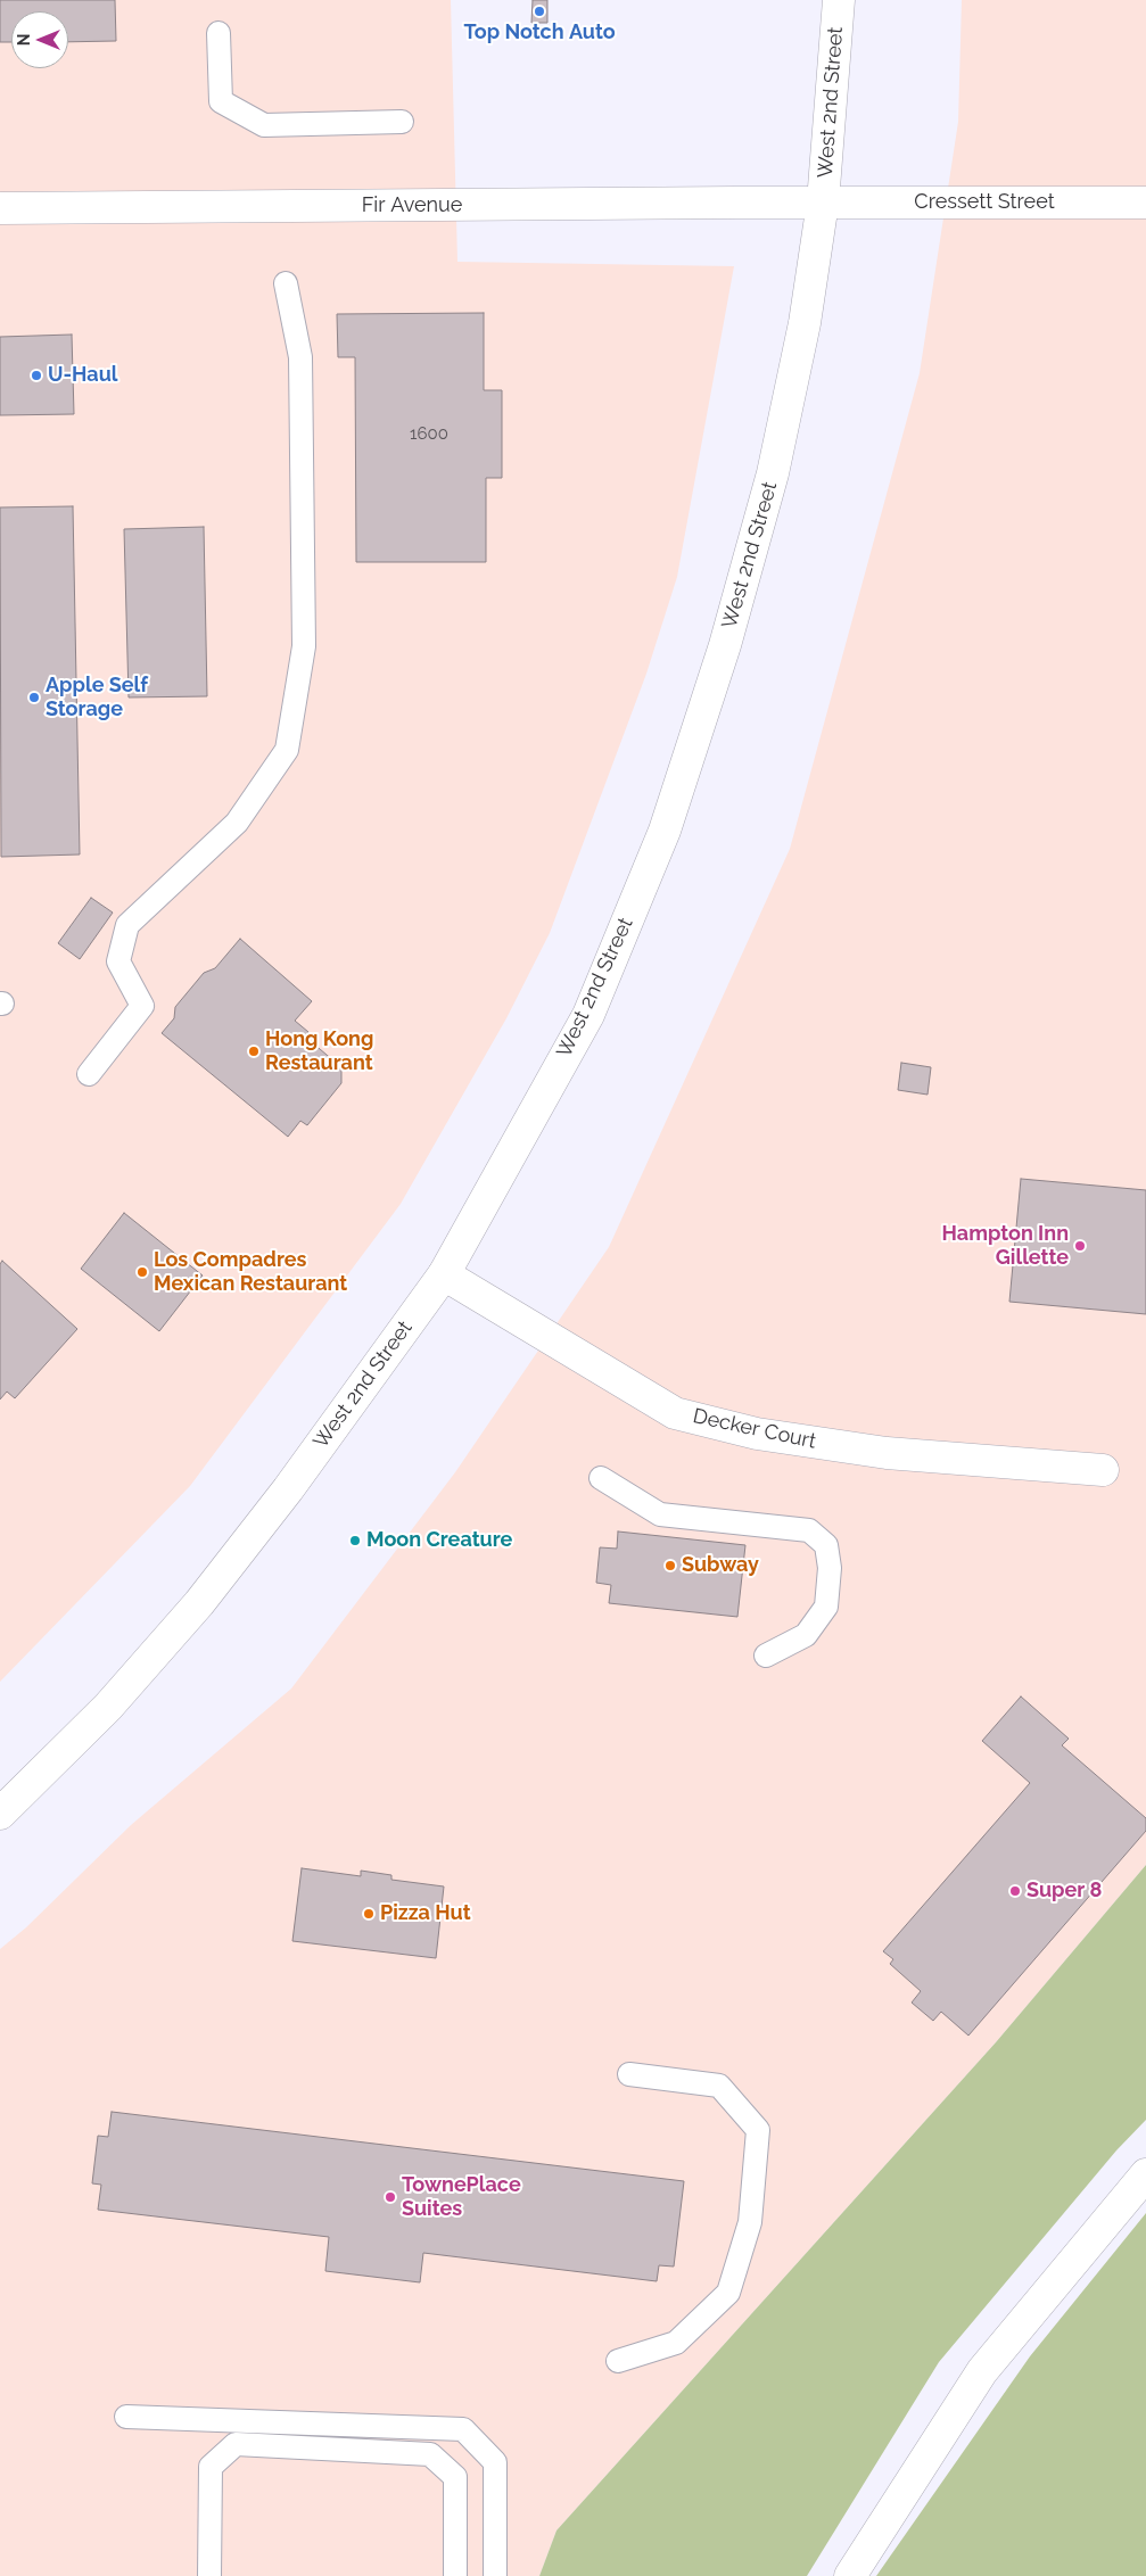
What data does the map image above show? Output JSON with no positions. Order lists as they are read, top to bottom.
{
  "streets": {
    "main road": [
      "West 2nd Street",
      "Cressett Street",
      "Fir Avenue",
      "Decker Court"
    ]
  },
  "crossings": [
    ["West 2nd Street", "Cressett Street"],
    ["West 2nd Street", "Fir Avenue"],
    ["West 2nd Street", "Decker Court"],
    ["Cressett Street", "Fir Avenue"]
  ],
  "places": [
    "Top Notch Auto",
    "U-Haul",
    "Apple Self Storage",
    "Hong Kong Restaurant",
    "Hampton Inn Gillette",
    "Los Compadres Mexican Restaurant",
    "Moon Creature",
    "Subway",
    "Super 8",
    "Pizza Hut",
    "TownePlace Suites"
  ],
  "house_numbers": ["1600"],
  "north": "left"
}
